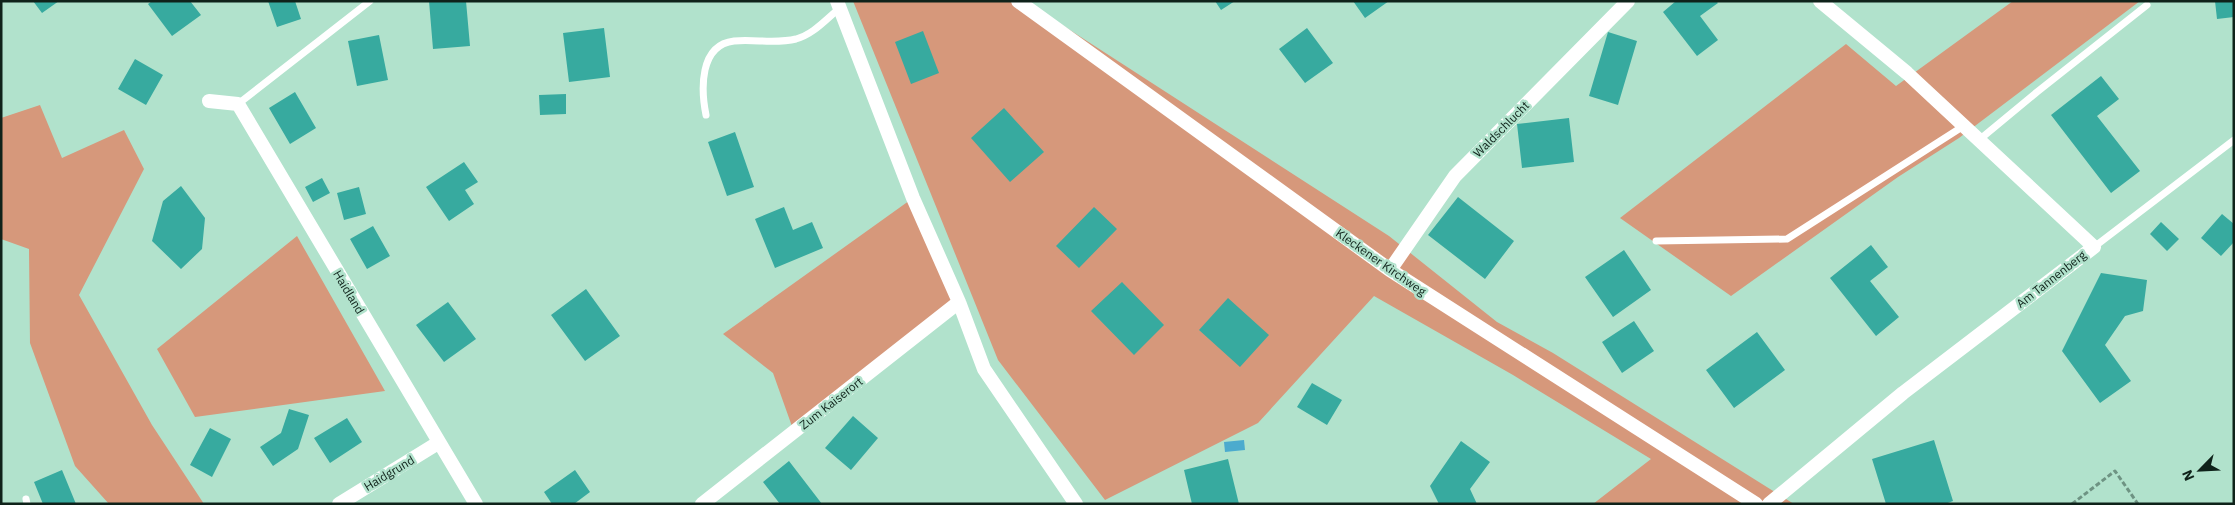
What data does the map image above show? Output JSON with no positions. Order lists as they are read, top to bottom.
{
  "streets": {
    "street": [
      "Waldschlucht",
      "Kleckener Kirchweg",
      "Am Tannenberg",
      "Haidland",
      "Zum Kaiserort",
      "Haidgrund"
    ]
  },
  "crossings": [
    ["Waldschlucht", "Kleckener Kirchweg"],
    ["Haidland", "Haidgrund"]
  ],
  "north": "bottom left"
}
